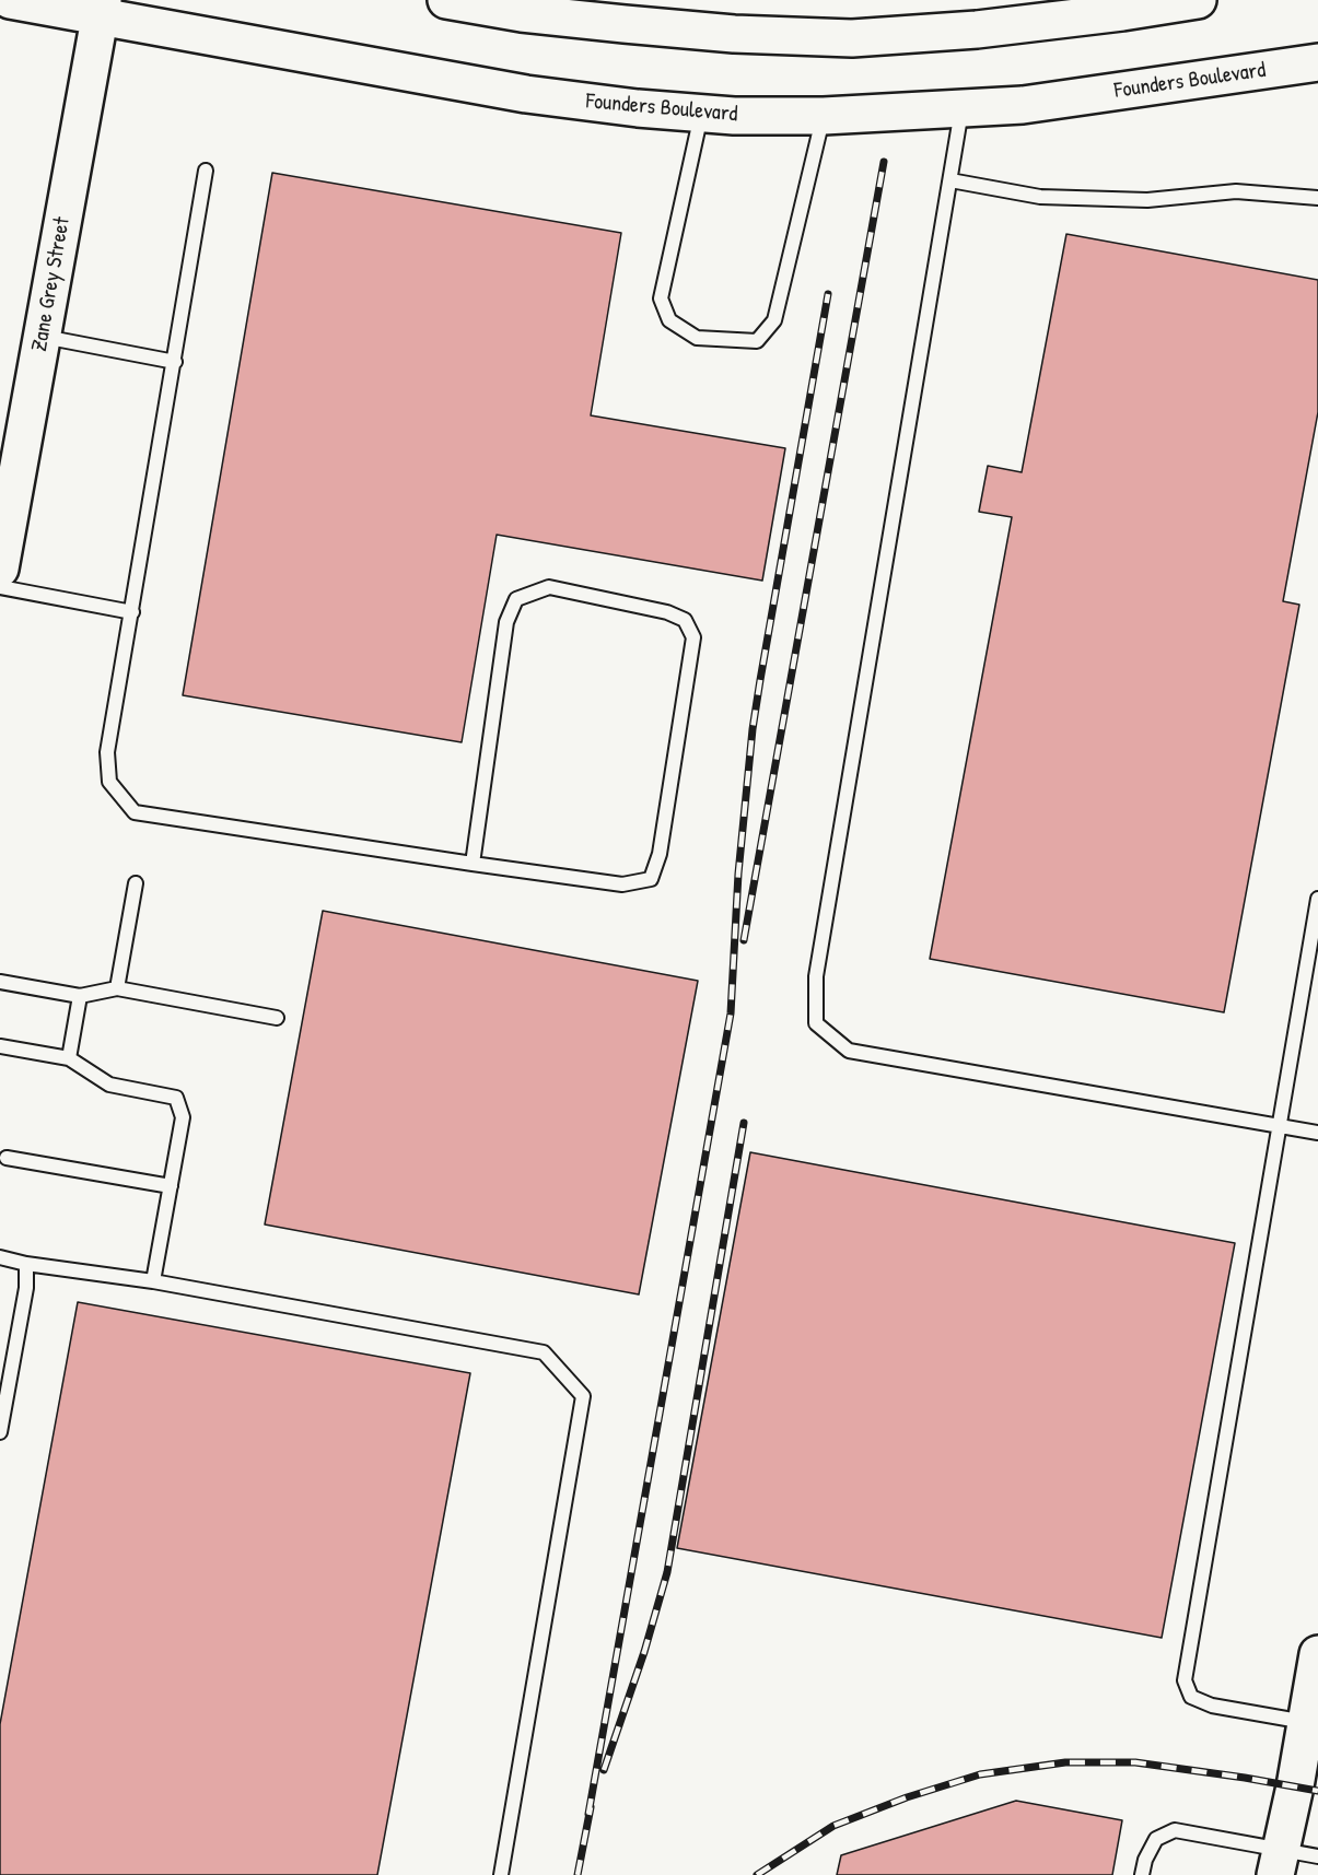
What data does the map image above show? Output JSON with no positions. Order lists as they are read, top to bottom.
{
  "streets": {
    "street": ["Founders Boulevard", "Zane Grey Street"]
  },
  "crossings": [
    ["Founders Boulevard", "Zane Grey Street"]
  ]
}
